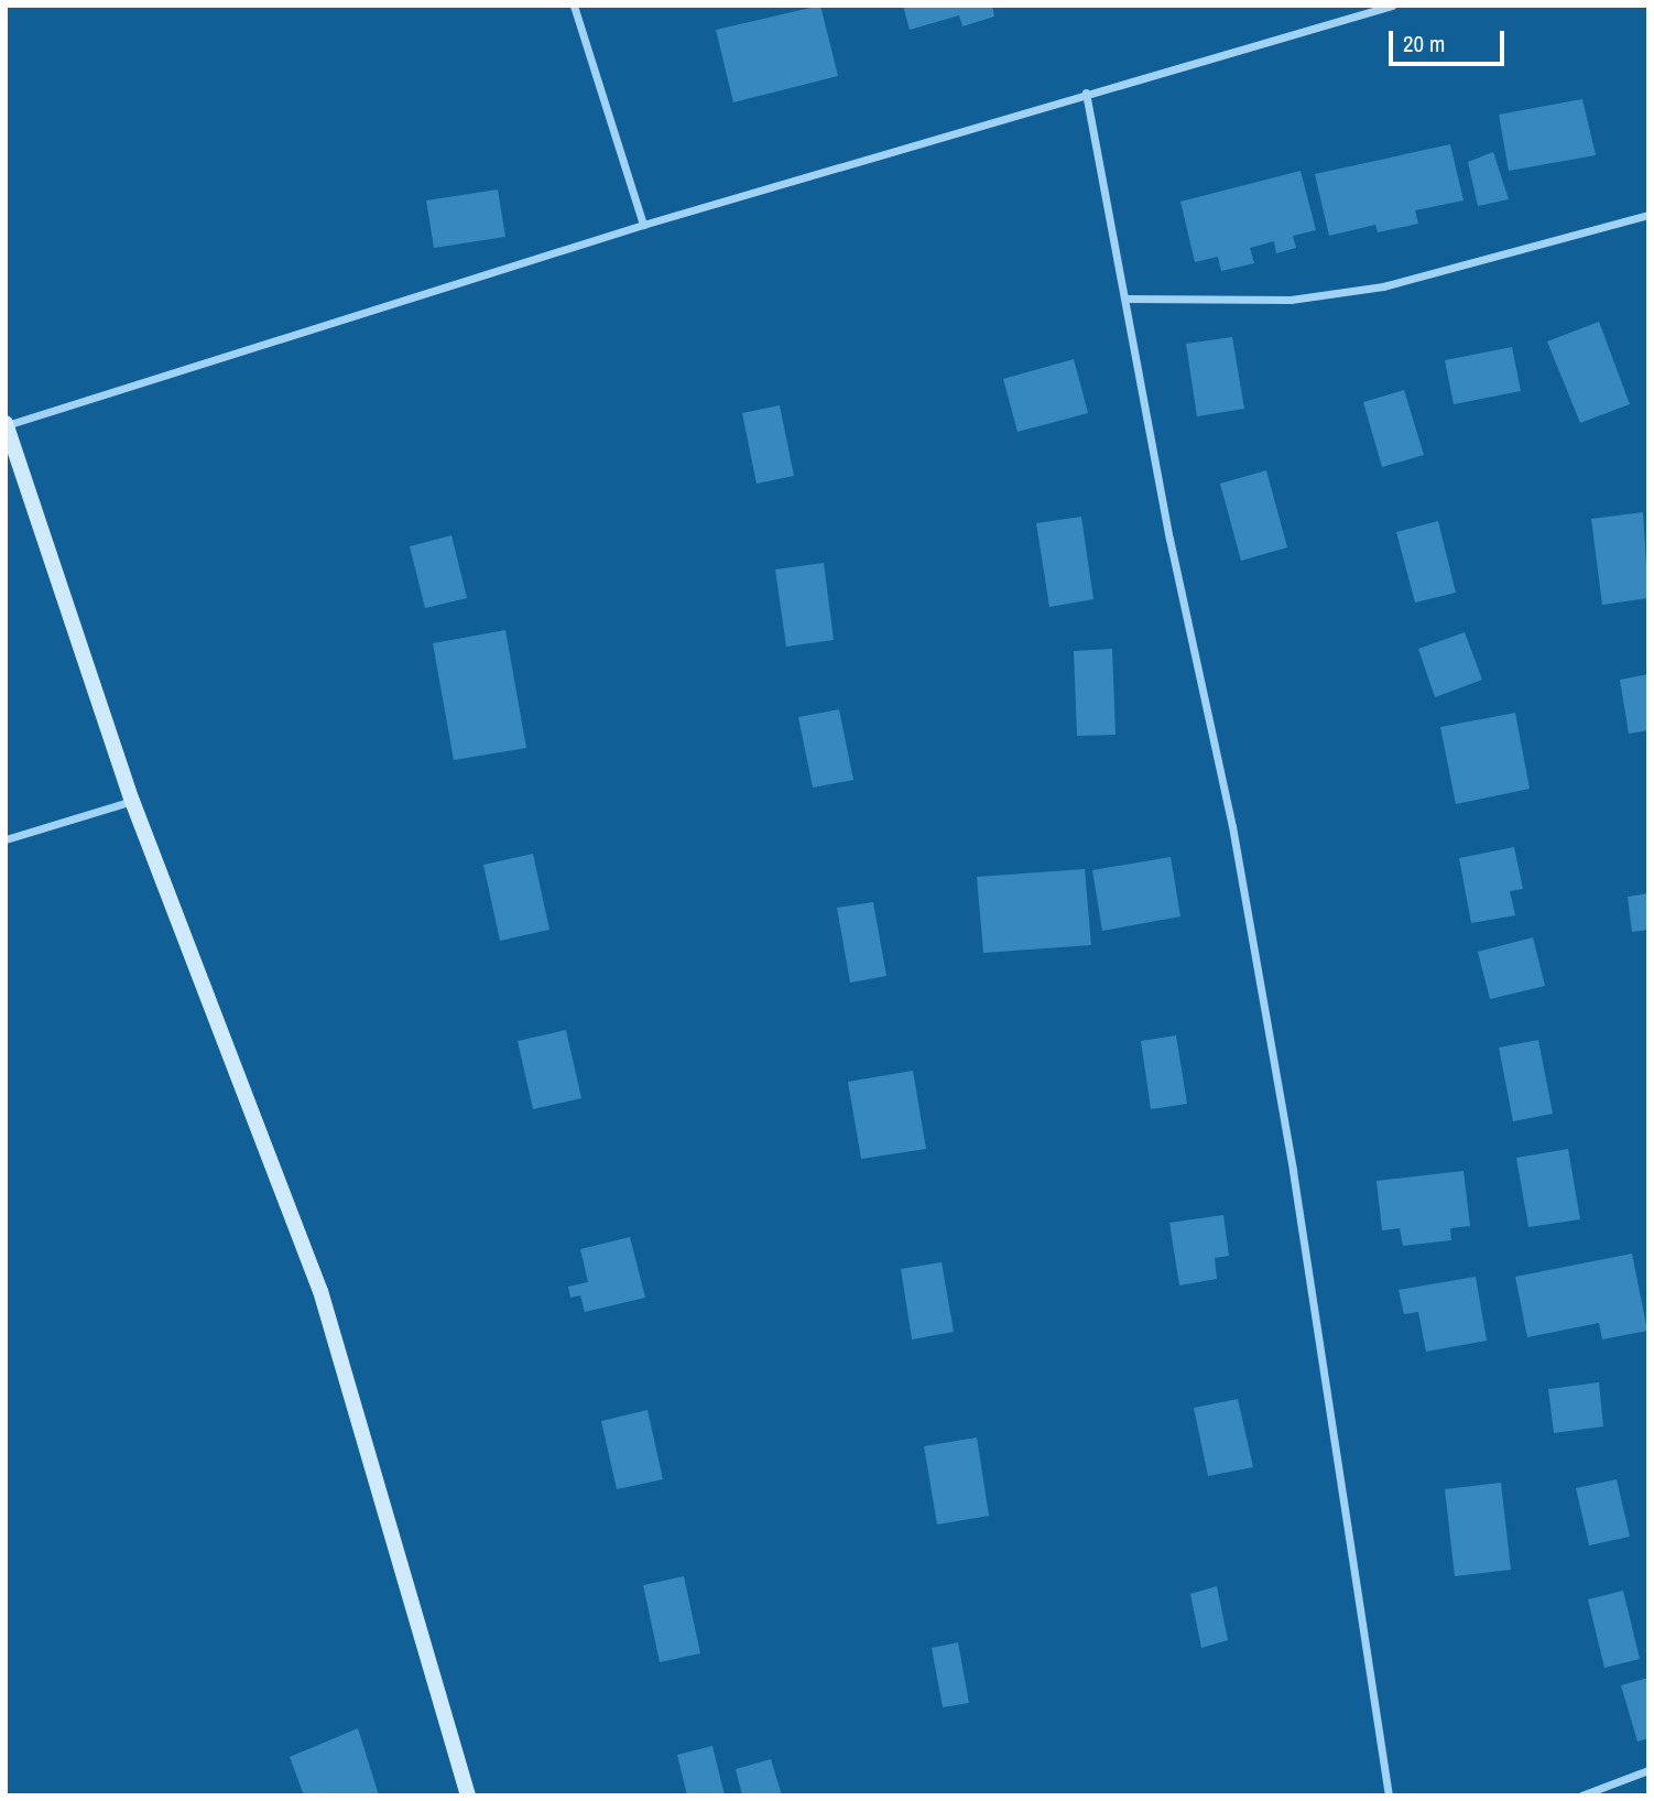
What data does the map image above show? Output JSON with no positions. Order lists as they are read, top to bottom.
{
  "scale_bar": "20 m"
}
